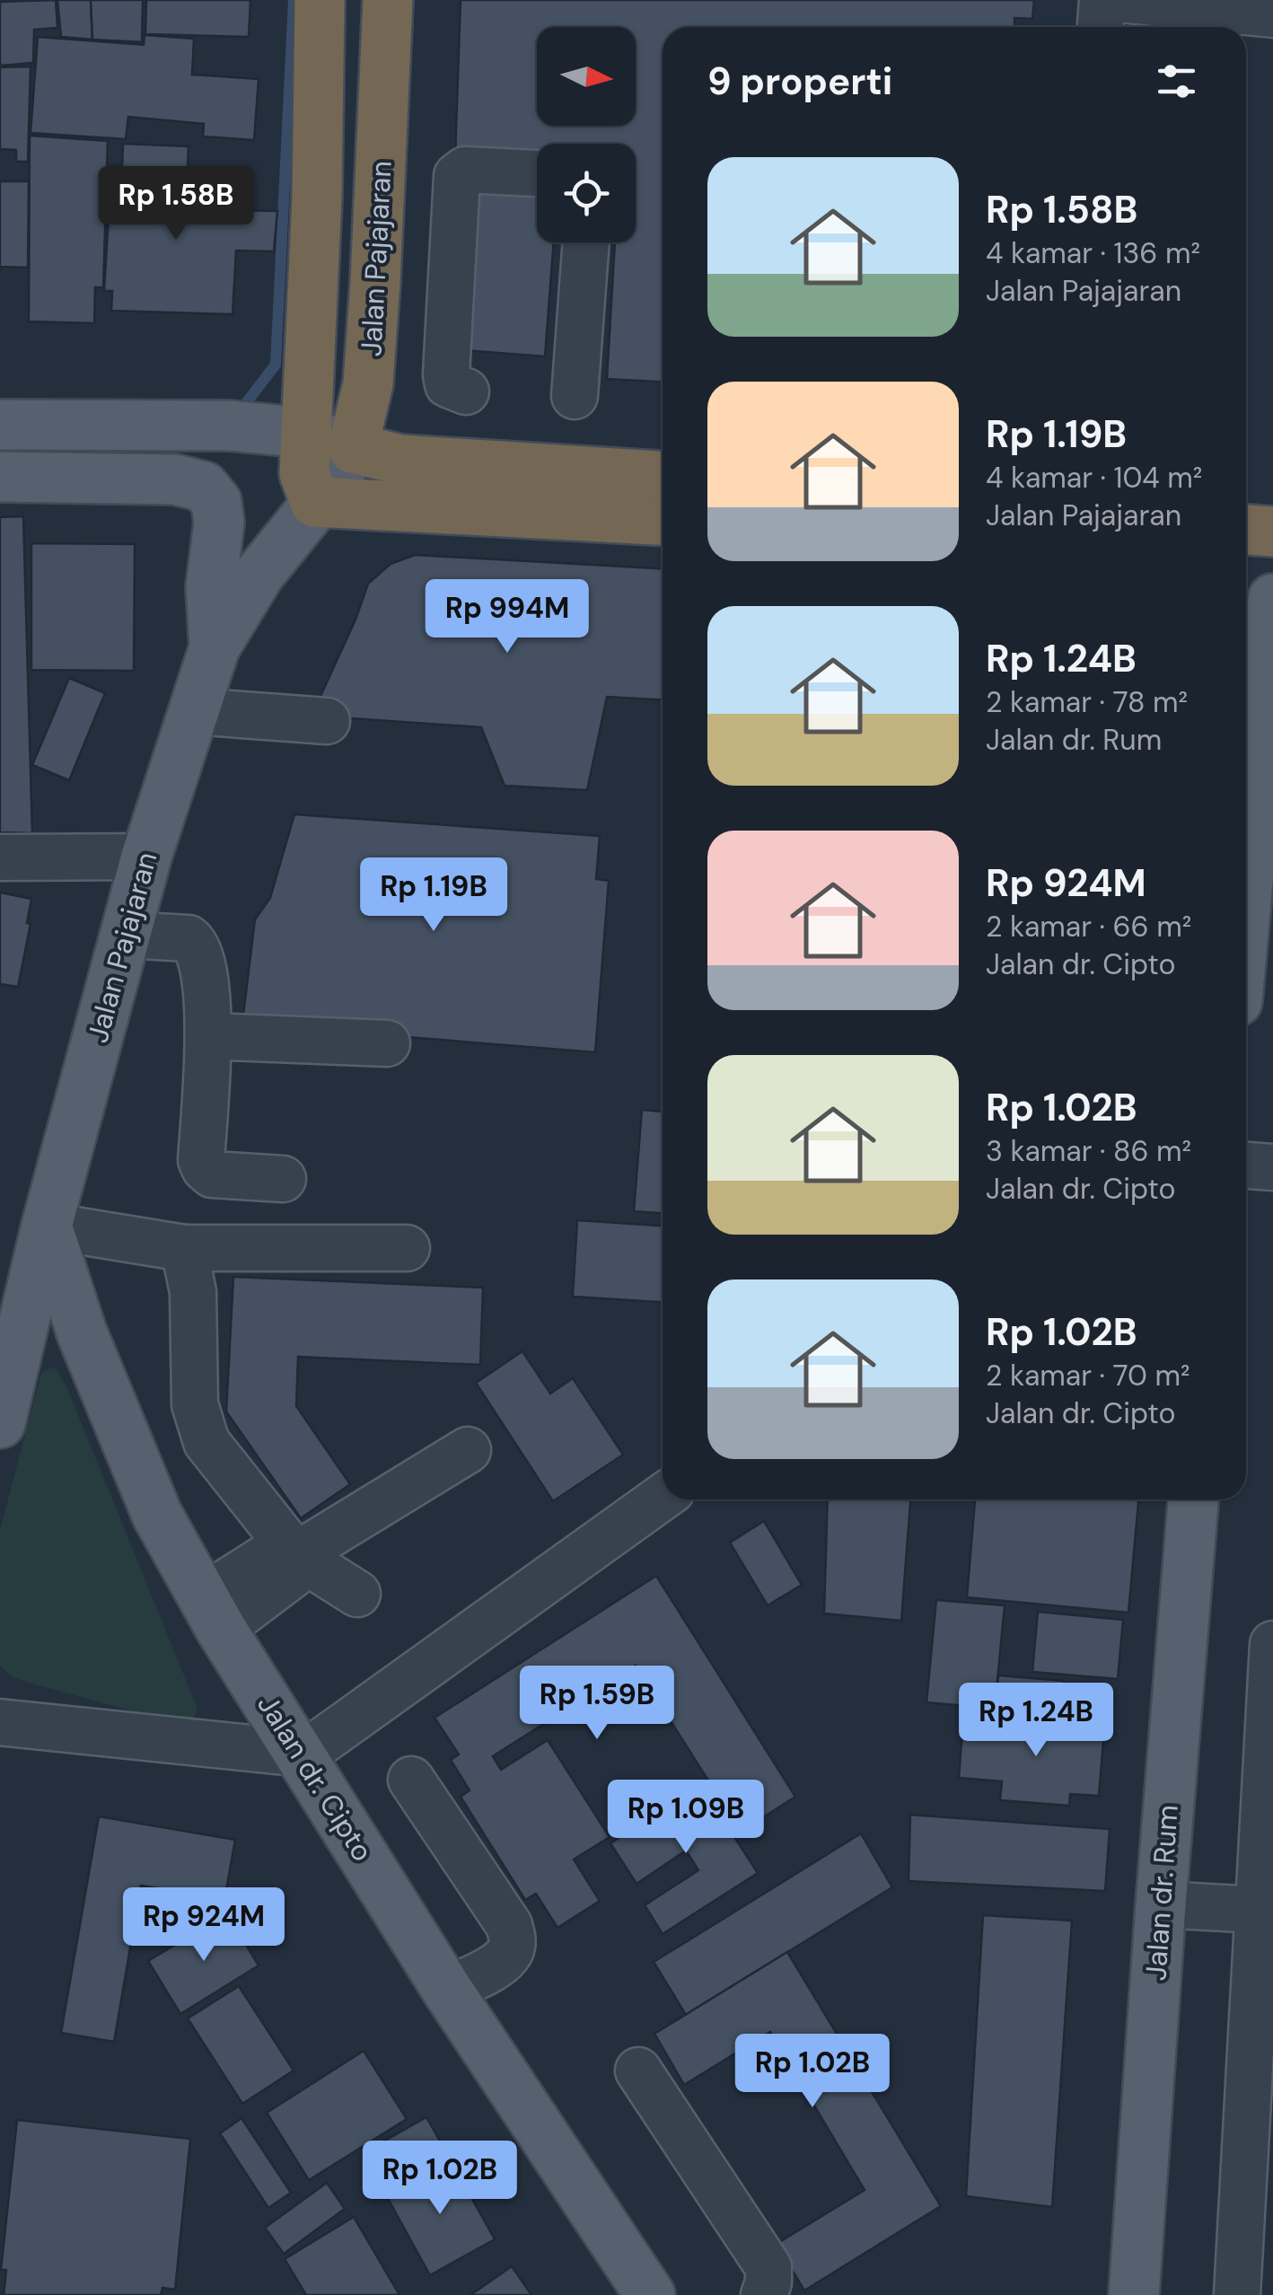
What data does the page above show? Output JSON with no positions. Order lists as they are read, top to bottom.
{
  "streets": {
    "highway": ["Jalan Pajajaran"],
    "main road": ["Jalan dr. Cipto", "Jalan dr. Rum"]
  },
  "crossings": [
    ["Jalan Pajajaran", "Jalan dr. Cipto"]
  ],
  "north": "right",
  "page": {
    "heading": "9 properti",
    "list": [
      {
        "name": "Rp 1.58B",
        "note": "4 kamar · 136 m² · Jalan Pajajaran"
      },
      {
        "name": "Rp 1.19B",
        "note": "4 kamar · 104 m² · Jalan Pajajaran"
      },
      {
        "name": "Rp 1.24B",
        "note": "2 kamar · 78 m² · Jalan dr. Rum"
      },
      {
        "name": "Rp 924M",
        "note": "2 kamar · 66 m² · Jalan dr. Cipto"
      },
      {
        "name": "Rp 1.02B",
        "note": "3 kamar · 86 m² · Jalan dr. Cipto"
      },
      {
        "name": "Rp 1.02B",
        "note": "2 kamar · 70 m² · Jalan dr. Cipto"
      }
    ],
    "price": [
      "Rp 1.58B",
      "Rp 994M",
      "Rp 1.19B",
      "Rp 1.59B",
      "Rp 1.24B",
      "Rp 1.09B",
      "Rp 924M",
      "Rp 1.02B",
      "Rp 1.02B"
    ]
  }
}
